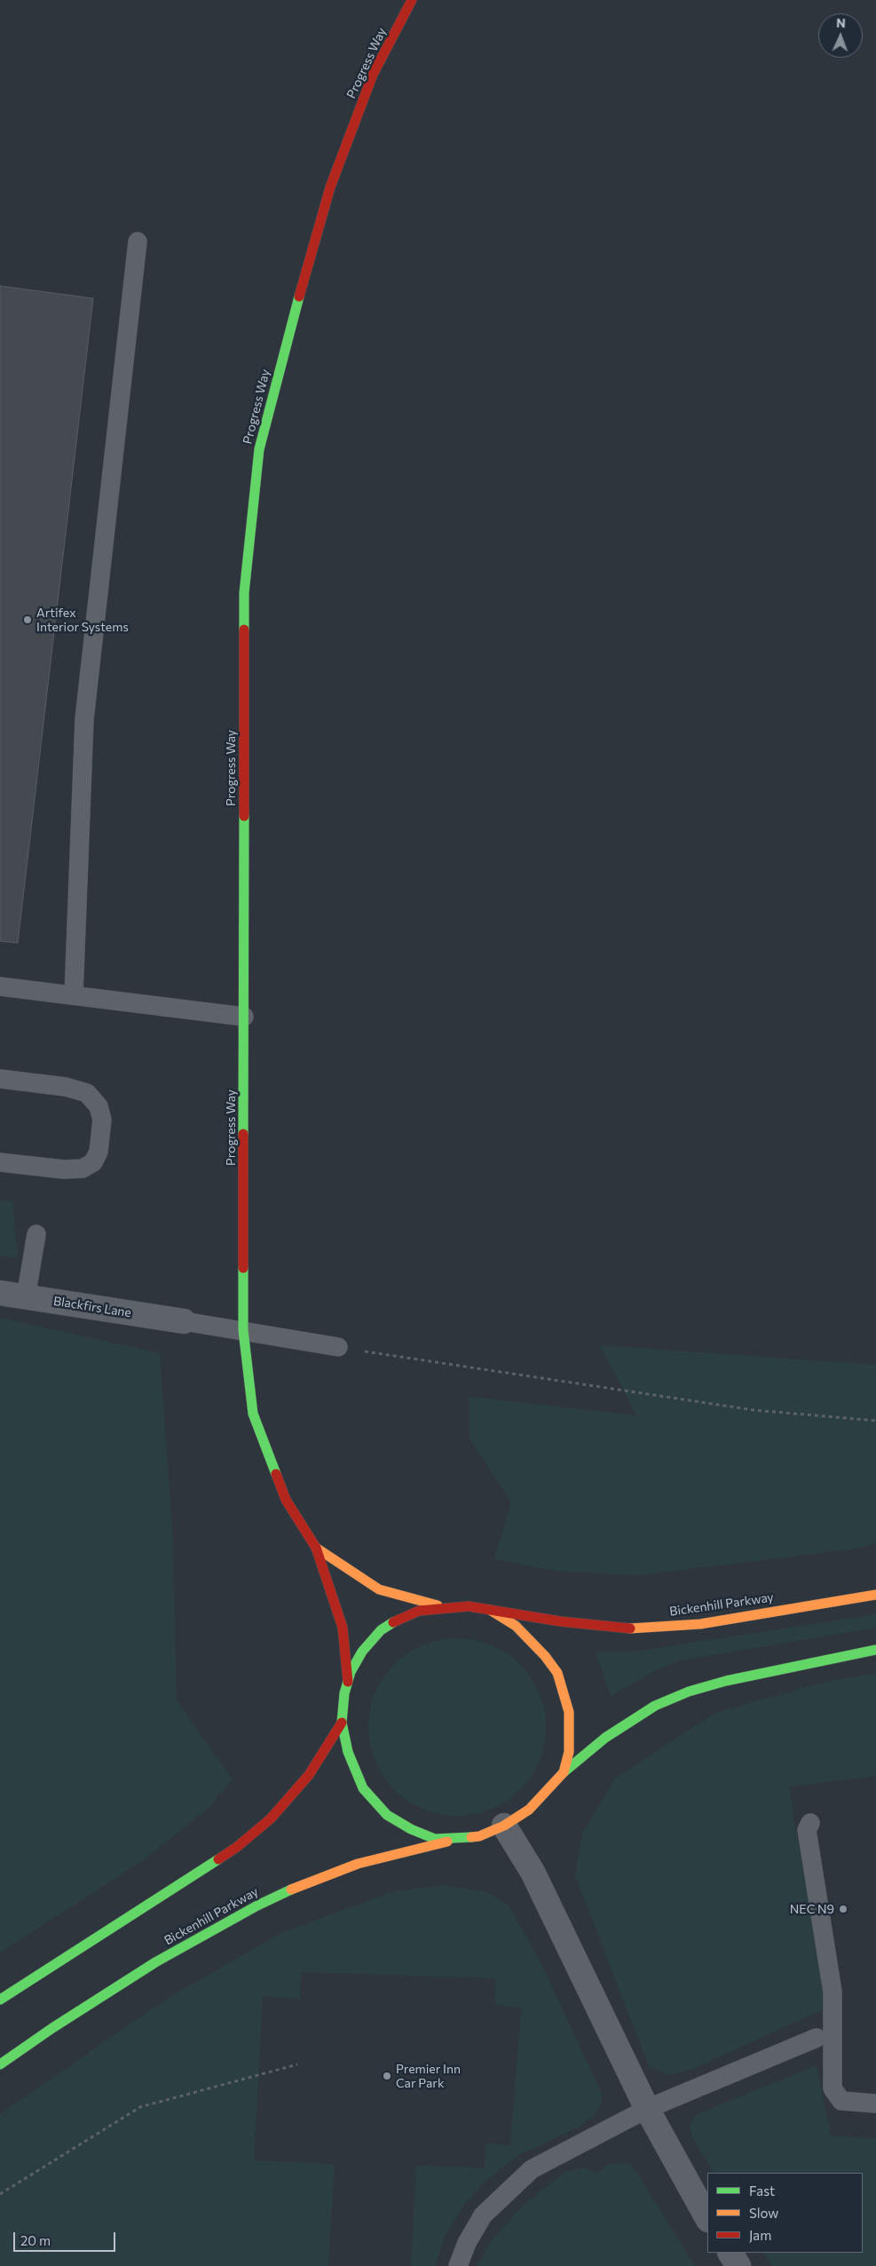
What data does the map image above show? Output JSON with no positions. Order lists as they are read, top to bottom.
{
  "streets": {
    "main road": ["Progress Way", "Bickenhill Parkway"],
    "street": ["Blackfirs Lane"]
  },
  "crossings": [
    ["Progress Way", "Bickenhill Parkway"]
  ],
  "places": ["Artifex Interior Systems", "NEC N9", "Premier Inn Car Park"],
  "legend": ["Fast", "Slow", "Jam"],
  "scale_bar": "20 m",
  "north": "top"
}
